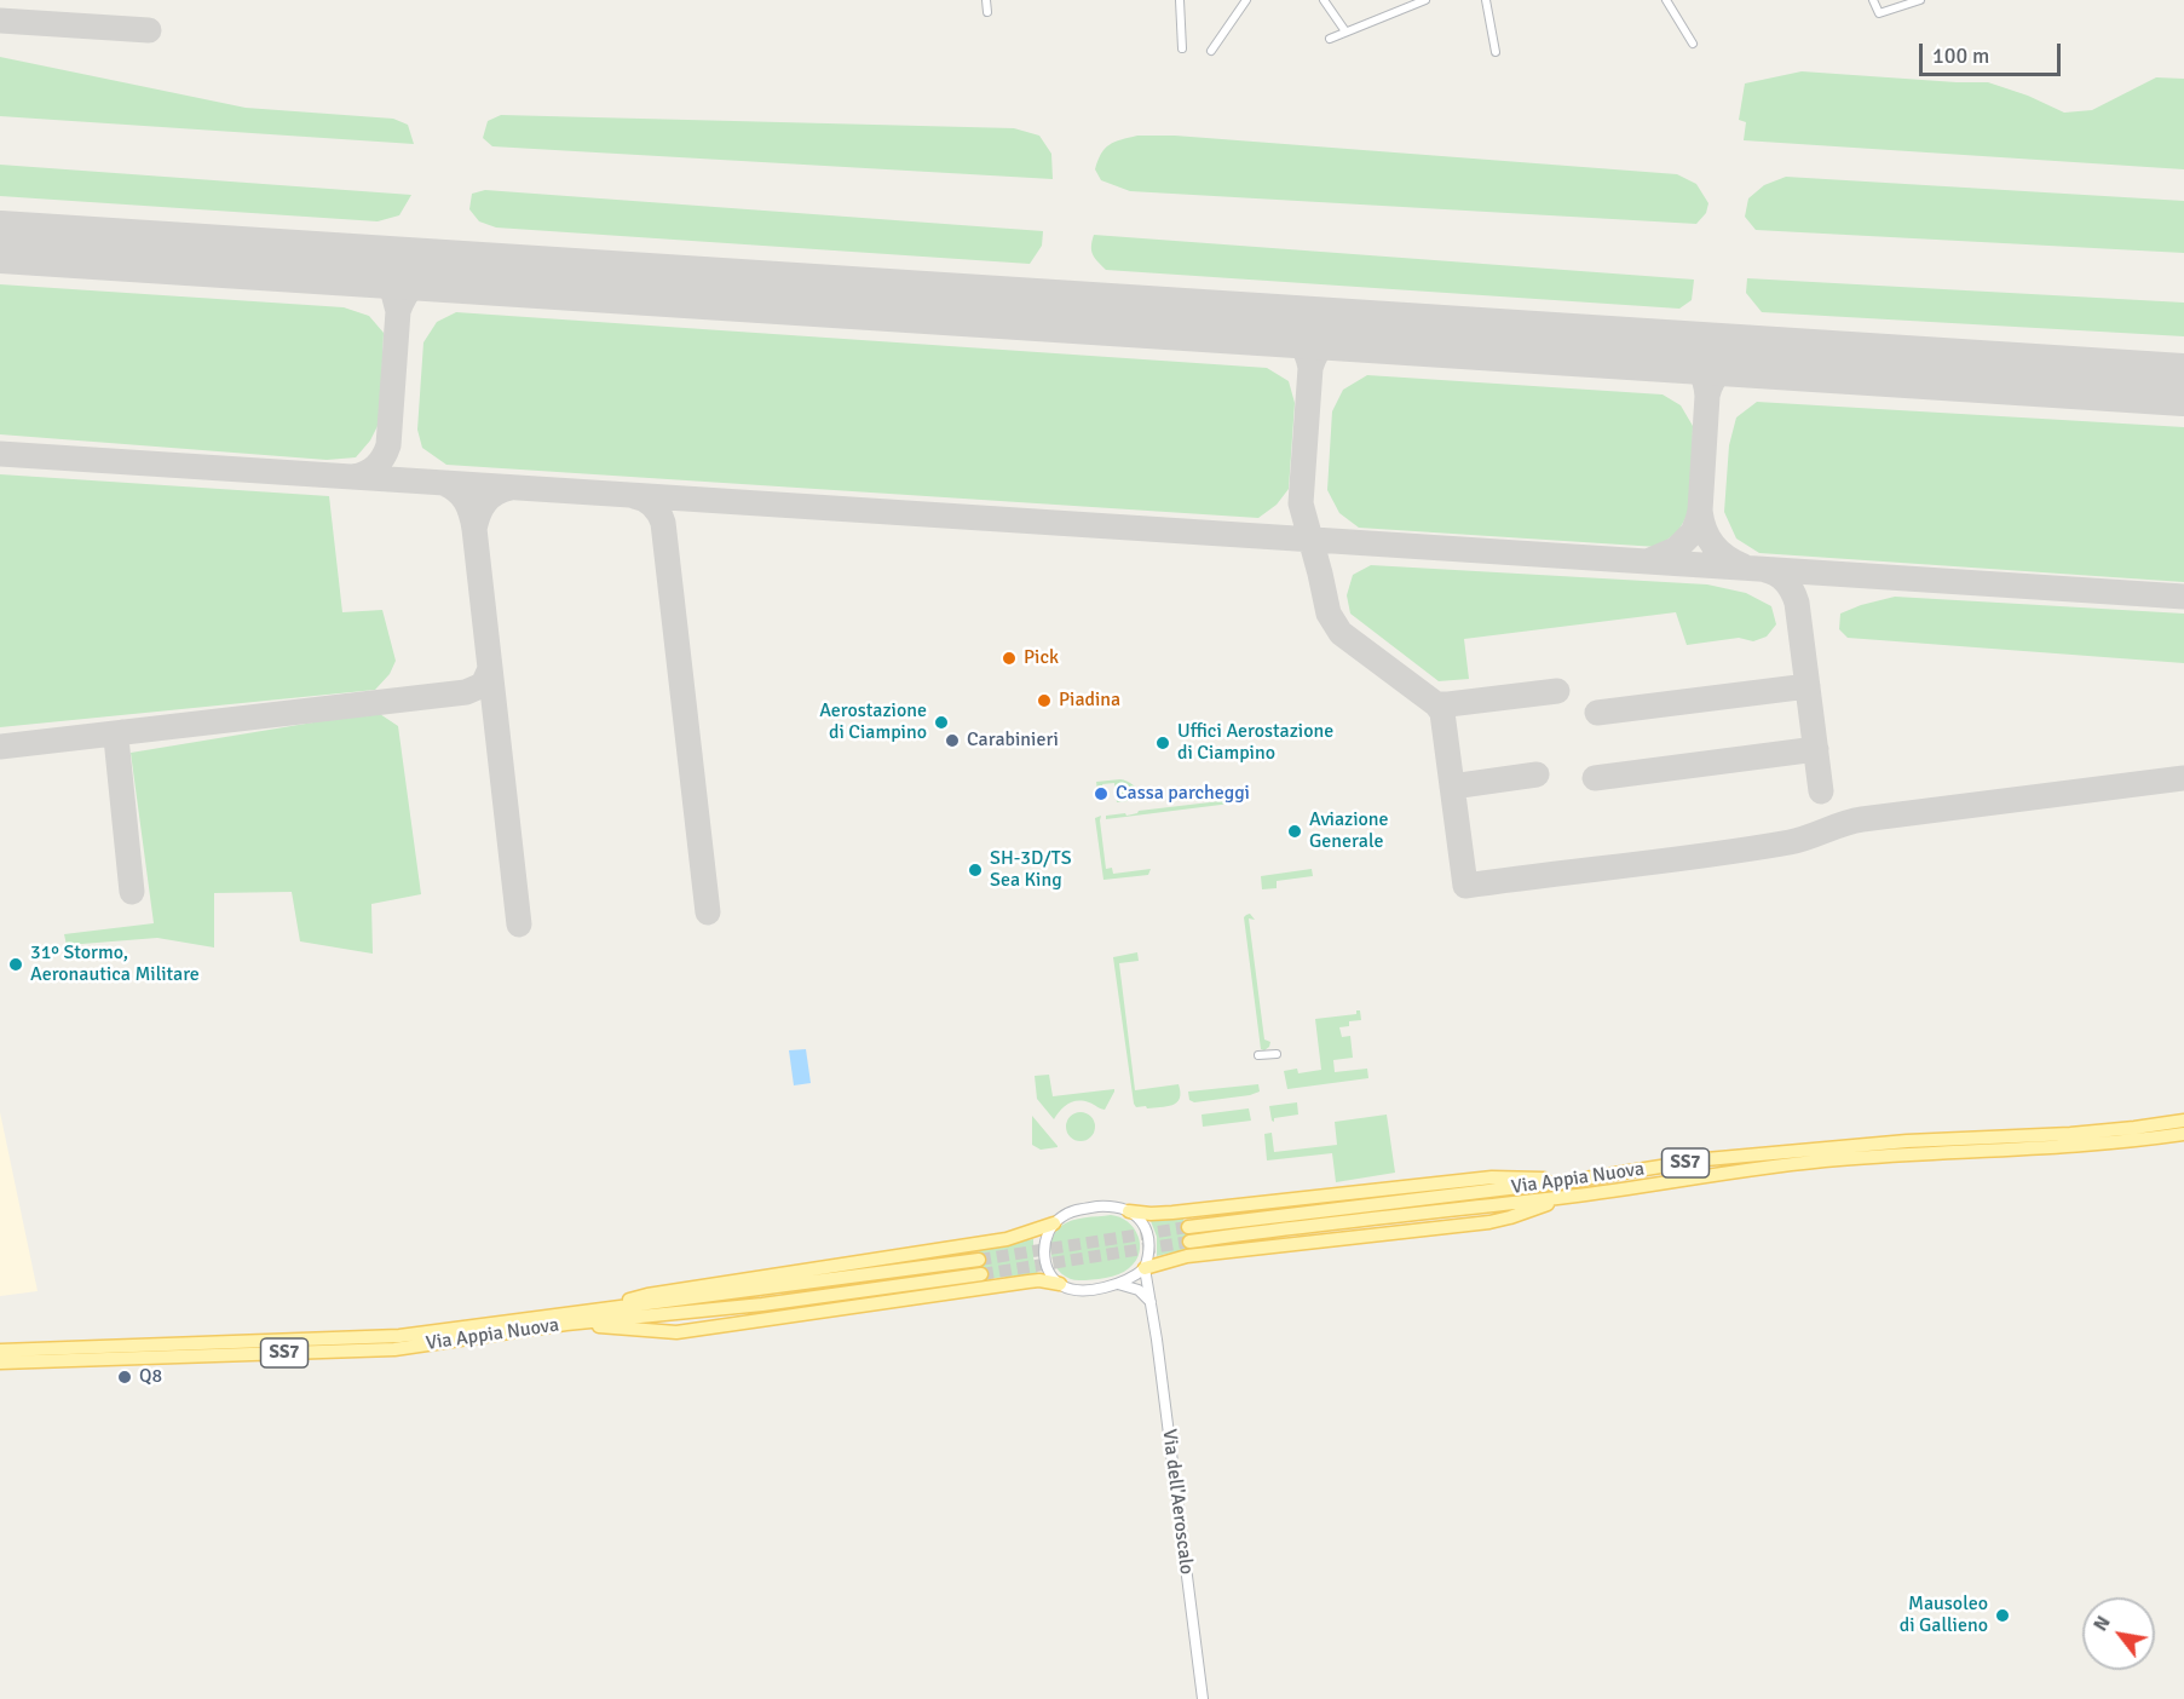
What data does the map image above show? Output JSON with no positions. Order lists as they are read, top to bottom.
{
  "streets": {
    "main road": ["SS7", "Via Appia Nuova"],
    "street": ["Via dell'Aeroscalo"]
  },
  "places": [
    "Pick",
    "Piadina",
    "Aerostazione di Ciampino",
    "Carabinieri",
    "Uffici Aerostazione di Ciampino",
    "Cassa parcheggi",
    "Aviazione Generale",
    "SH-3D/TS Sea King",
    "31º Stormo, Aeronautica Militare",
    "Q8",
    "Mausoleo di Gallieno"
  ],
  "scale_bar": "100 m",
  "north": "top left"
}
